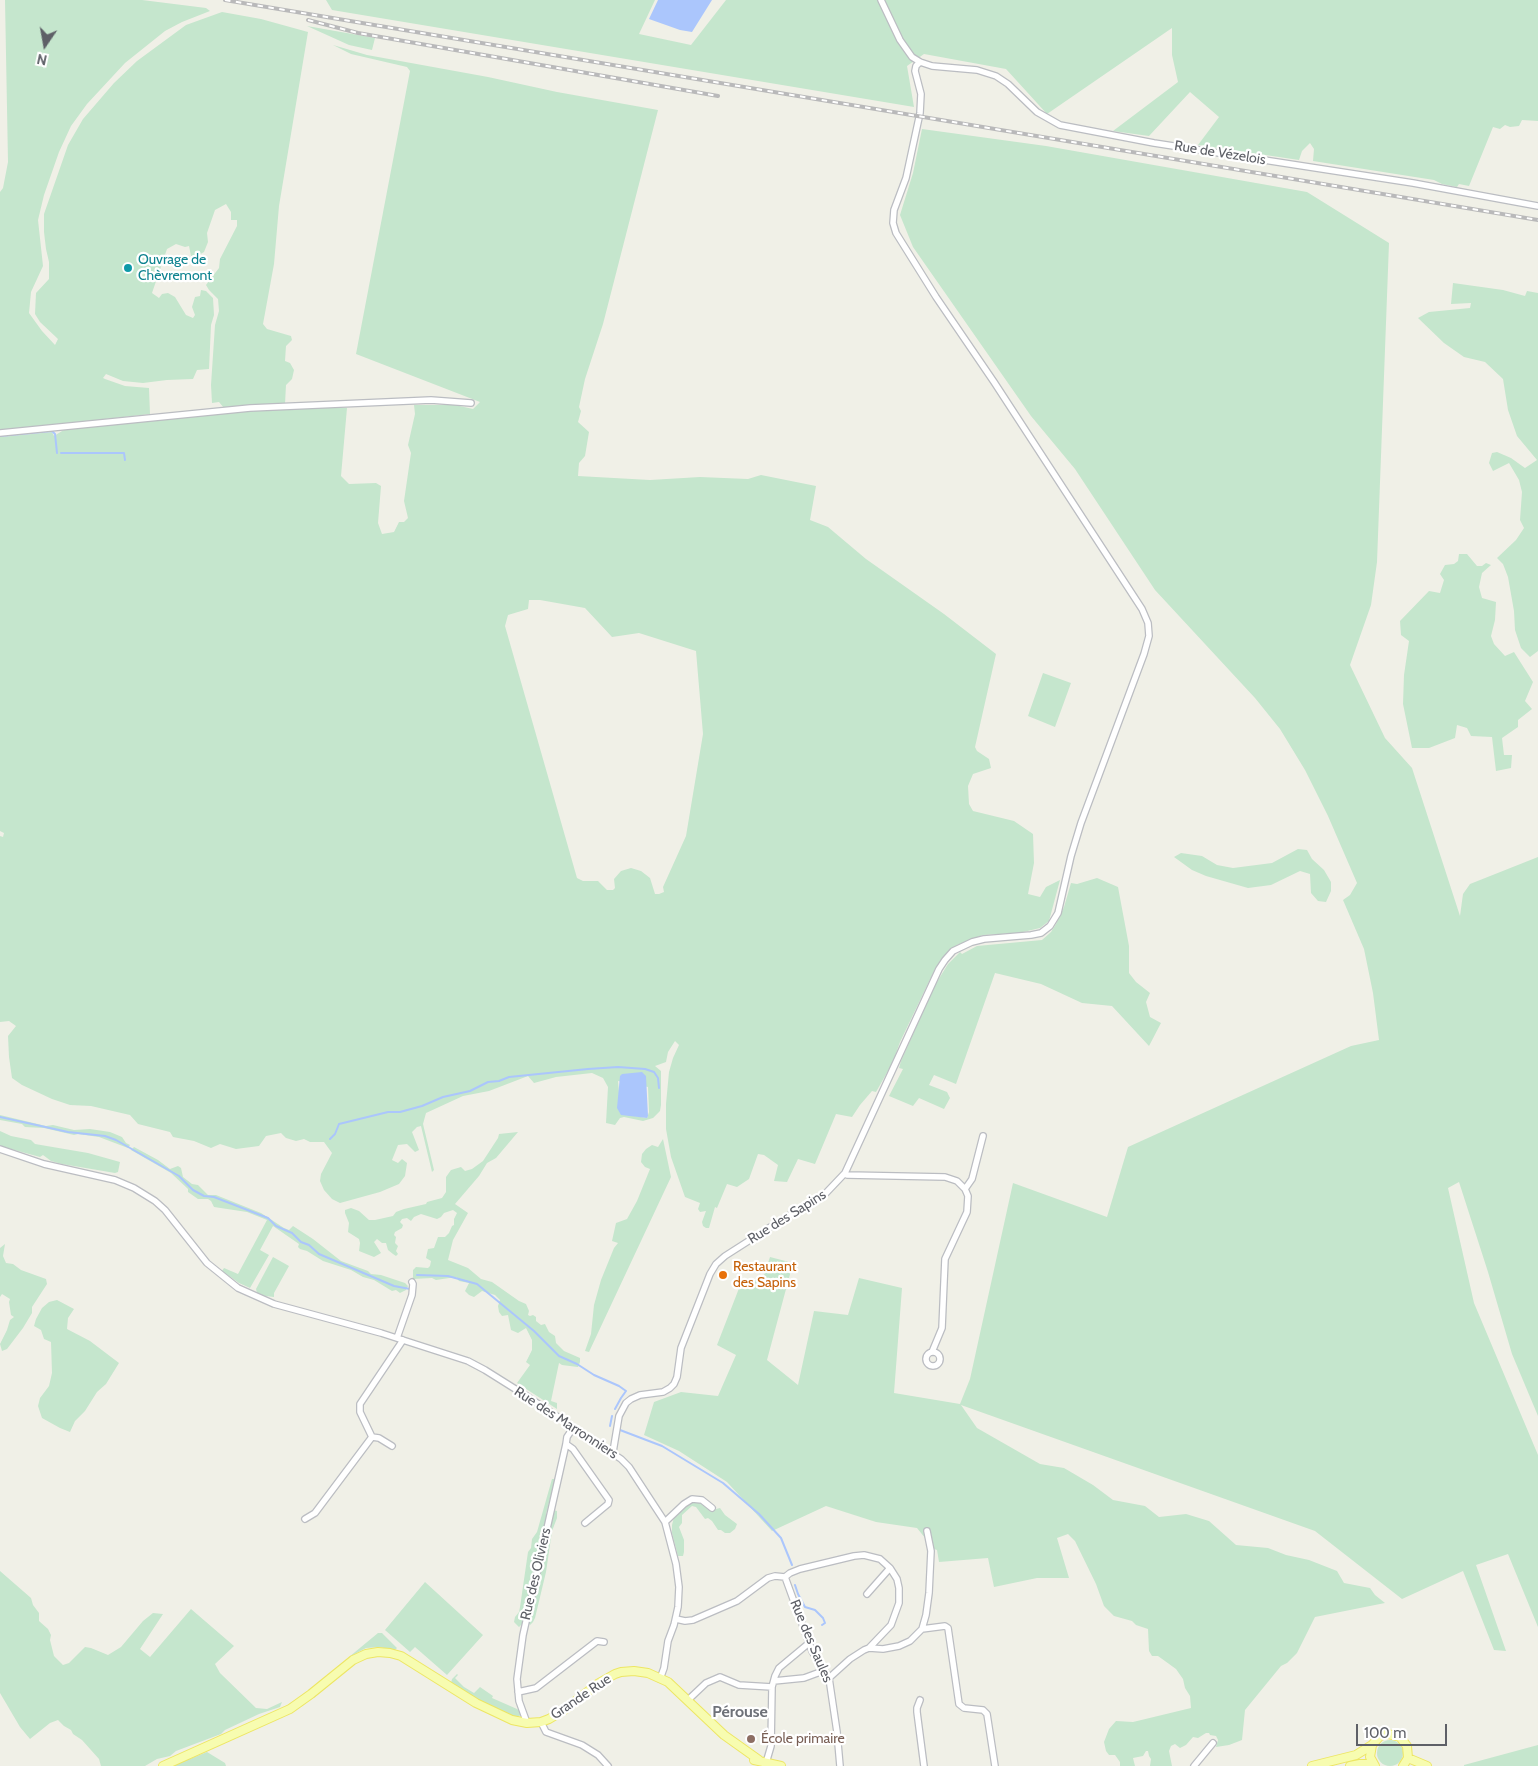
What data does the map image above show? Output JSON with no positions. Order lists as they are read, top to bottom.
{
  "streets": {
    "main road": ["Grande Rue"],
    "street": [
      "Rue de Vézelois",
      "Rue des Sapins",
      "Rue des Marronniers",
      "Rue des Oliviers",
      "Rue des Saules"
    ]
  },
  "crossings": [
    ["Rue de Vézelois", "Rue des Sapins"],
    ["Rue des Sapins", "Rue des Marronniers"],
    ["Rue des Marronniers", "Rue des Oliviers"],
    ["Rue des Marronniers", "Grande Rue"],
    ["Rue des Oliviers", "Grande Rue"]
  ],
  "districts": ["Pérouse"],
  "places": ["Ouvrage de Chèvremont", "Restaurant des Sapins", "École primaire"],
  "scale_bar": "100 m",
  "north": "bottom"
}
